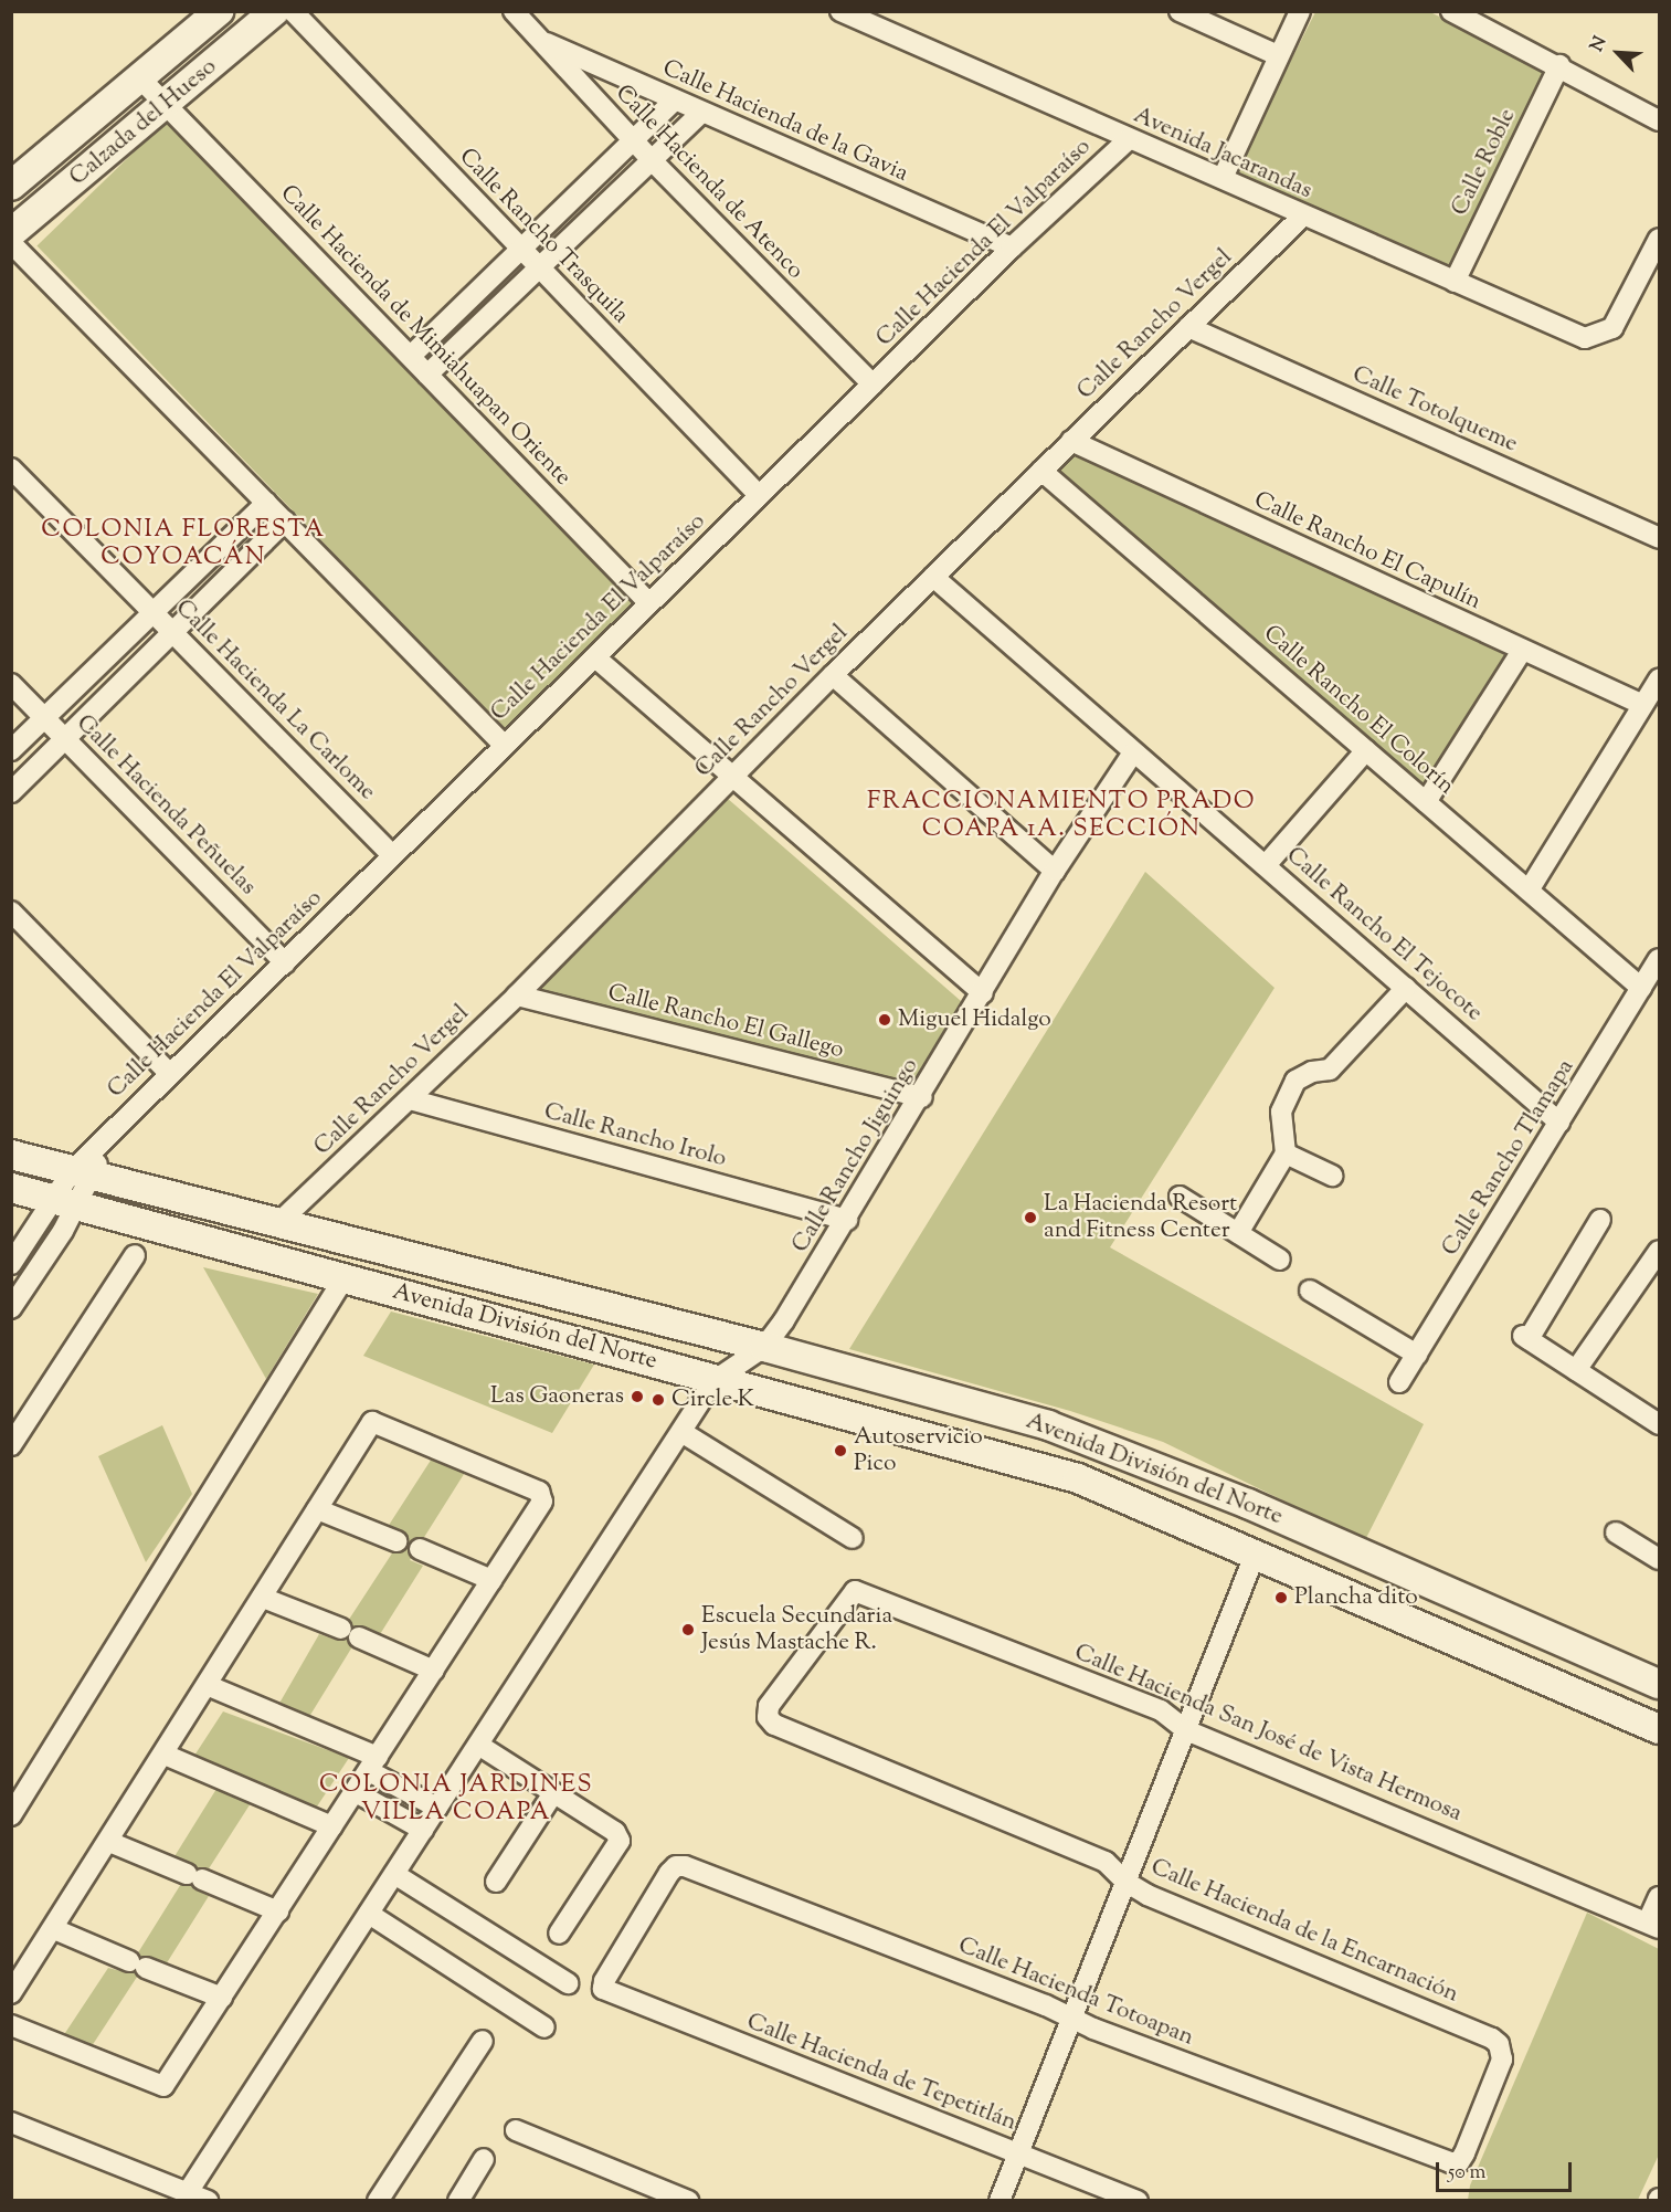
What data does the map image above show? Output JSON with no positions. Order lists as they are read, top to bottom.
{
  "streets": {
    "main road": ["Calzada del Hueso", "Avenida División del Norte"],
    "street": [
      "Calle Hacienda de la Gavia",
      "Avenida Jacarandas",
      "Calle Roble",
      "Calle Hacienda de Atenco",
      "Calle Rancho Trasquila",
      "Calle Hacienda El Valparaíso",
      "Calle Rancho Vergel",
      "Calle Hacienda de Mimiahuapan Oriente",
      "Calle Totolqueme",
      "Calle Rancho El Capulín",
      "Calle Hacienda La Carlome",
      "Calle Rancho El Colorín",
      "Calle Hacienda Peñuelas",
      "Calle Rancho El Tejocote",
      "Calle Rancho El Gallego",
      "Calle Rancho Irolo",
      "Calle Rancho Jiguingo",
      "Calle Rancho Tlamapa",
      "Calle Hacienda San José de Vista Hermosa",
      "Calle Hacienda de la Encarnación",
      "Calle Hacienda Totoapan",
      "Calle Hacienda de Tepetitlán"
    ]
  },
  "crossings": [
    ["Calle Hacienda de la Gavia", "Calle Hacienda de Atenco"],
    ["Calle Hacienda de la Gavia", "Calle Hacienda El Valparaíso"],
    ["Calzada del Hueso", "Calle Hacienda de Mimiahuapan Oriente"],
    ["Avenida Jacarandas", "Calle Roble"],
    ["Avenida Jacarandas", "Calle Hacienda El Valparaíso"],
    ["Avenida Jacarandas", "Calle Rancho Vergel"],
    ["Calle Hacienda de Atenco", "Calle Hacienda El Valparaíso"],
    ["Calle Rancho Trasquila", "Calle Hacienda El Valparaíso"],
    ["Calle Hacienda El Valparaíso", "Calle Hacienda de Mimiahuapan Oriente"],
    ["Calle Hacienda El Valparaíso", "Calle Hacienda La Carlome"],
    ["Calle Hacienda El Valparaíso", "Calle Hacienda Peñuelas"],
    ["Calle Hacienda El Valparaíso", "Avenida División del Norte"],
    ["Calle Rancho Vergel", "Calle Totolqueme"],
    ["Calle Rancho Vergel", "Calle Rancho El Capulín"],
    ["Calle Rancho Vergel", "Calle Rancho El Colorín"],
    ["Calle Rancho Vergel", "Calle Rancho El Tejocote"],
    ["Calle Rancho Vergel", "Calle Rancho El Gallego"],
    ["Calle Rancho Vergel", "Calle Rancho Irolo"],
    ["Calle Rancho Vergel", "Avenida División del Norte"],
    ["Calle Rancho El Colorín", "Calle Rancho Tlamapa"],
    ["Calle Rancho El Tejocote", "Calle Rancho Jiguingo"],
    ["Calle Rancho El Tejocote", "Calle Rancho Tlamapa"],
    ["Calle Rancho El Gallego", "Calle Rancho Jiguingo"],
    ["Calle Rancho Irolo", "Calle Rancho Jiguingo"],
    ["Calle Rancho Jiguingo", "Avenida División del Norte"],
    ["Calle Hacienda San José de Vista Hermosa", "Calle Hacienda de la Encarnación"],
    ["Calle Hacienda de la Encarnación", "Calle Hacienda Totoapan"],
    ["Calle Hacienda Totoapan", "Calle Hacienda de Tepetitlán"]
  ],
  "districts": ["COLONIA FLORESTA COYOACÁN", "FRACCIONAMIENTO PRADO COAPA 1A. SECCIÓN", "COLONIA JARDINES VILLA COAPA"],
  "places": [
    "Miguel Hidalgo",
    "La Hacienda Resort and Fitness Center",
    "Las Gaoneras",
    "Circle K",
    "Autoservicio Pico",
    "Plancha dito",
    "Escuela Secundaria Jesús Mastache R."
  ],
  "scale_bar": "50 m",
  "north": "top left"
}
